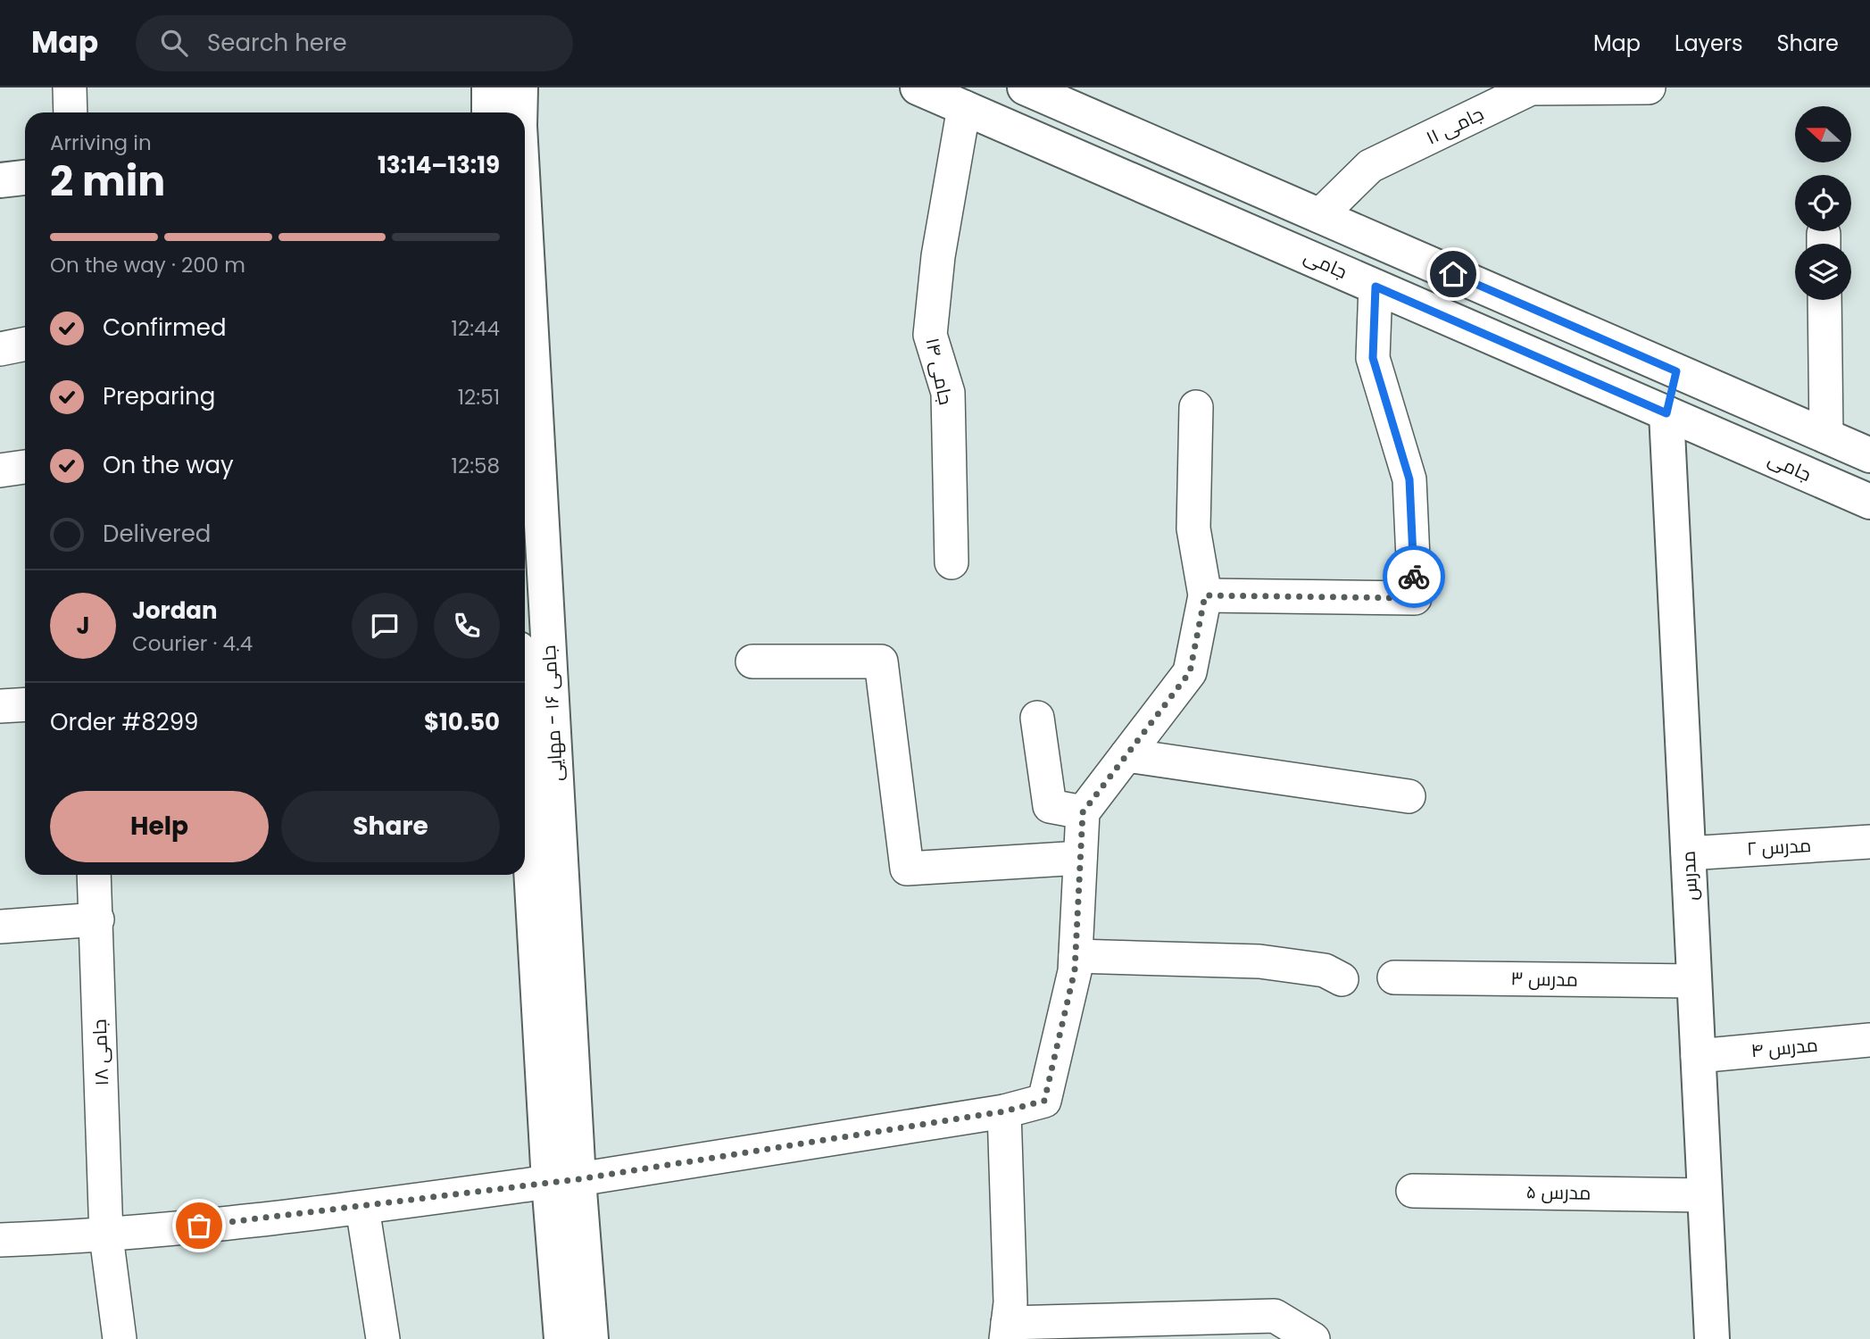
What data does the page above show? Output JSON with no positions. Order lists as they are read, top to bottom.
{
  "streets": {
    "street": [
      "جامی ۱۱",
      "جامی",
      "جامی ۱۴",
      "جامی ۱۶ - مهایی",
      "مدرس ۲",
      "مدرس",
      "مدرس ۳",
      "مدرس ۴",
      "جامی ۱۸",
      "مدرس ۵"
    ]
  },
  "crossings": [
    ["جامی", "جامی ۱۴"],
    ["جامی", "مدرس"],
    ["مدرس ۲", "مدرس"],
    ["مدرس", "مدرس ۳"],
    ["مدرس", "مدرس ۴"],
    ["مدرس", "مدرس ۵"]
  ],
  "north": "left",
  "page": {
    "header": "Map",
    "search": "Search here",
    "nav": ["Map", "Layers", "Share"],
    "heading": ["2 min", "Arriving in", "13:14–13:19"],
    "panel": [
      "Jordan",
      "Courier · 4.4",
      "Order #8299",
      "$10.50"
    ],
    "bar": "On the way · 200 m",
    "list": [
      ["Confirmed", "12:44"],
      ["Preparing", "12:51"],
      ["On the way", "12:58"],
      "Delivered"
    ],
    "round": "J",
    "buttons": ["Help", "Share"]
  }
}
